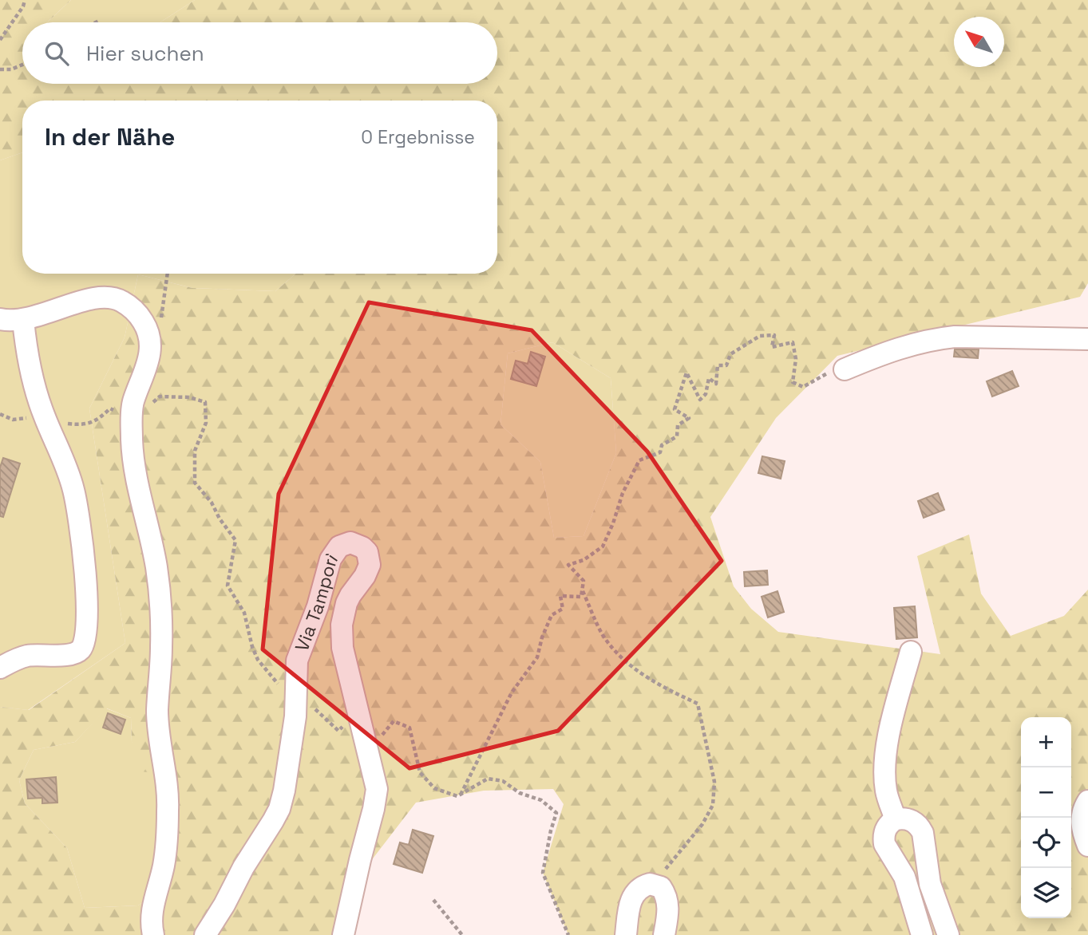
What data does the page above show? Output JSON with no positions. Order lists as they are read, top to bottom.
{
  "streets": {
    "street": ["Via Tamporì"]
  },
  "north": "top left",
  "page": {
    "search": "Hier suchen",
    "heading": ["In der Nähe", "0 Ergebnisse"],
    "map_buttons": ["+", "−"]
  }
}
